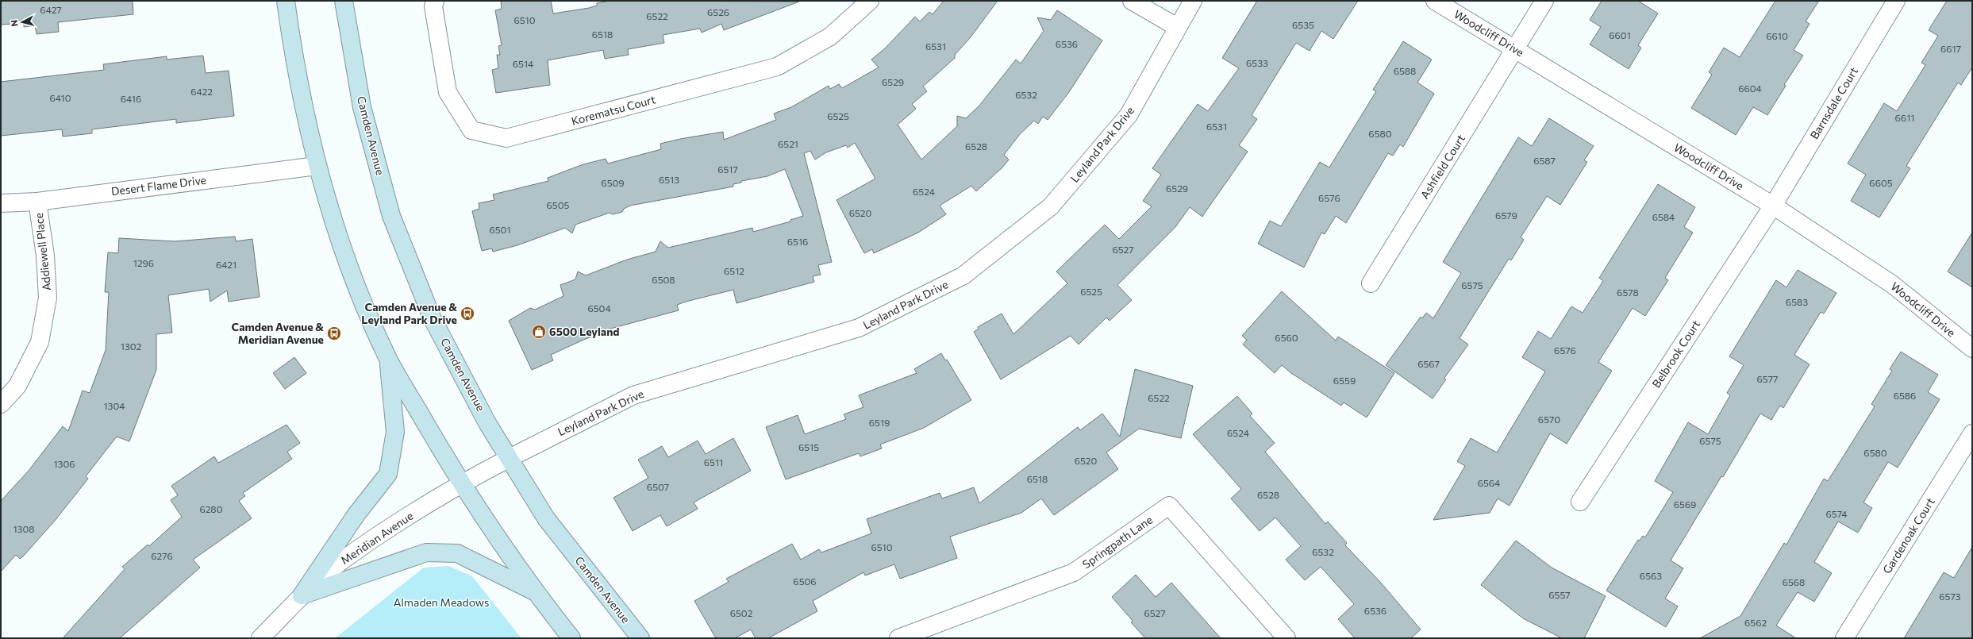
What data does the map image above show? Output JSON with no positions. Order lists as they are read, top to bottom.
{
  "streets": {
    "main road": ["Camden Avenue"],
    "street": [
      "Woodcliff Drive",
      "Barnsdale Court",
      "Korematsu Court",
      "Leyland Park Drive",
      "Ashfield Court",
      "Desert Flame Drive",
      "Addiewell Place",
      "Belbrook Court",
      "Gardenoak Court",
      "Meridian Avenue",
      "Springpath Lane"
    ]
  },
  "crossings": [
    ["Woodcliff Drive", "Barnsdale Court"],
    ["Woodcliff Drive", "Ashfield Court"],
    ["Woodcliff Drive", "Belbrook Court"],
    ["Barnsdale Court", "Belbrook Court"],
    ["Camden Avenue", "Leyland Park Drive"],
    ["Camden Avenue", "Meridian Avenue"],
    ["Leyland Park Drive", "Meridian Avenue"],
    ["Desert Flame Drive", "Addiewell Place"]
  ],
  "parks": ["Almaden Meadows"],
  "places": {
    "bus stop": ["Camden Avenue & Leyland Park Drive", "Camden Avenue & Meridian Avenue"],
    "shop": ["6500 Leyland"]
  },
  "house_numbers": [
    "6427",
    "6526",
    "6522",
    "6510",
    "6535",
    "6518",
    "6601",
    "6610",
    "6536",
    "6531",
    "6617",
    "6533",
    "6514",
    "6588",
    "6529",
    "6604",
    "6422",
    "6532",
    "6410",
    "6416",
    "6525",
    "6611",
    "6531",
    "6580",
    "6521",
    "6528",
    "6587",
    "6517",
    "6513",
    "6509",
    "6605",
    "6529",
    "6524",
    "6576",
    "6505",
    "6520",
    "6579",
    "6584",
    "6501",
    "6516",
    "6527",
    "1296",
    "6421",
    "6512",
    "6508",
    "6575",
    "6525",
    "6578",
    "6583",
    "6504",
    "6560",
    "1302",
    "6576",
    "6567",
    "6577",
    "6559",
    "6586",
    "6522",
    "1304",
    "6570",
    "6519",
    "6524",
    "6575",
    "6515",
    "6580",
    "6520",
    "6511",
    "1306",
    "6518",
    "6564",
    "6507",
    "6528",
    "6569",
    "6280",
    "6574",
    "1308",
    "6510",
    "6532",
    "6276",
    "6563",
    "6506",
    "6568",
    "6557",
    "6573",
    "6536",
    "6502",
    "6527",
    "6562"
  ],
  "north": "left"
}
